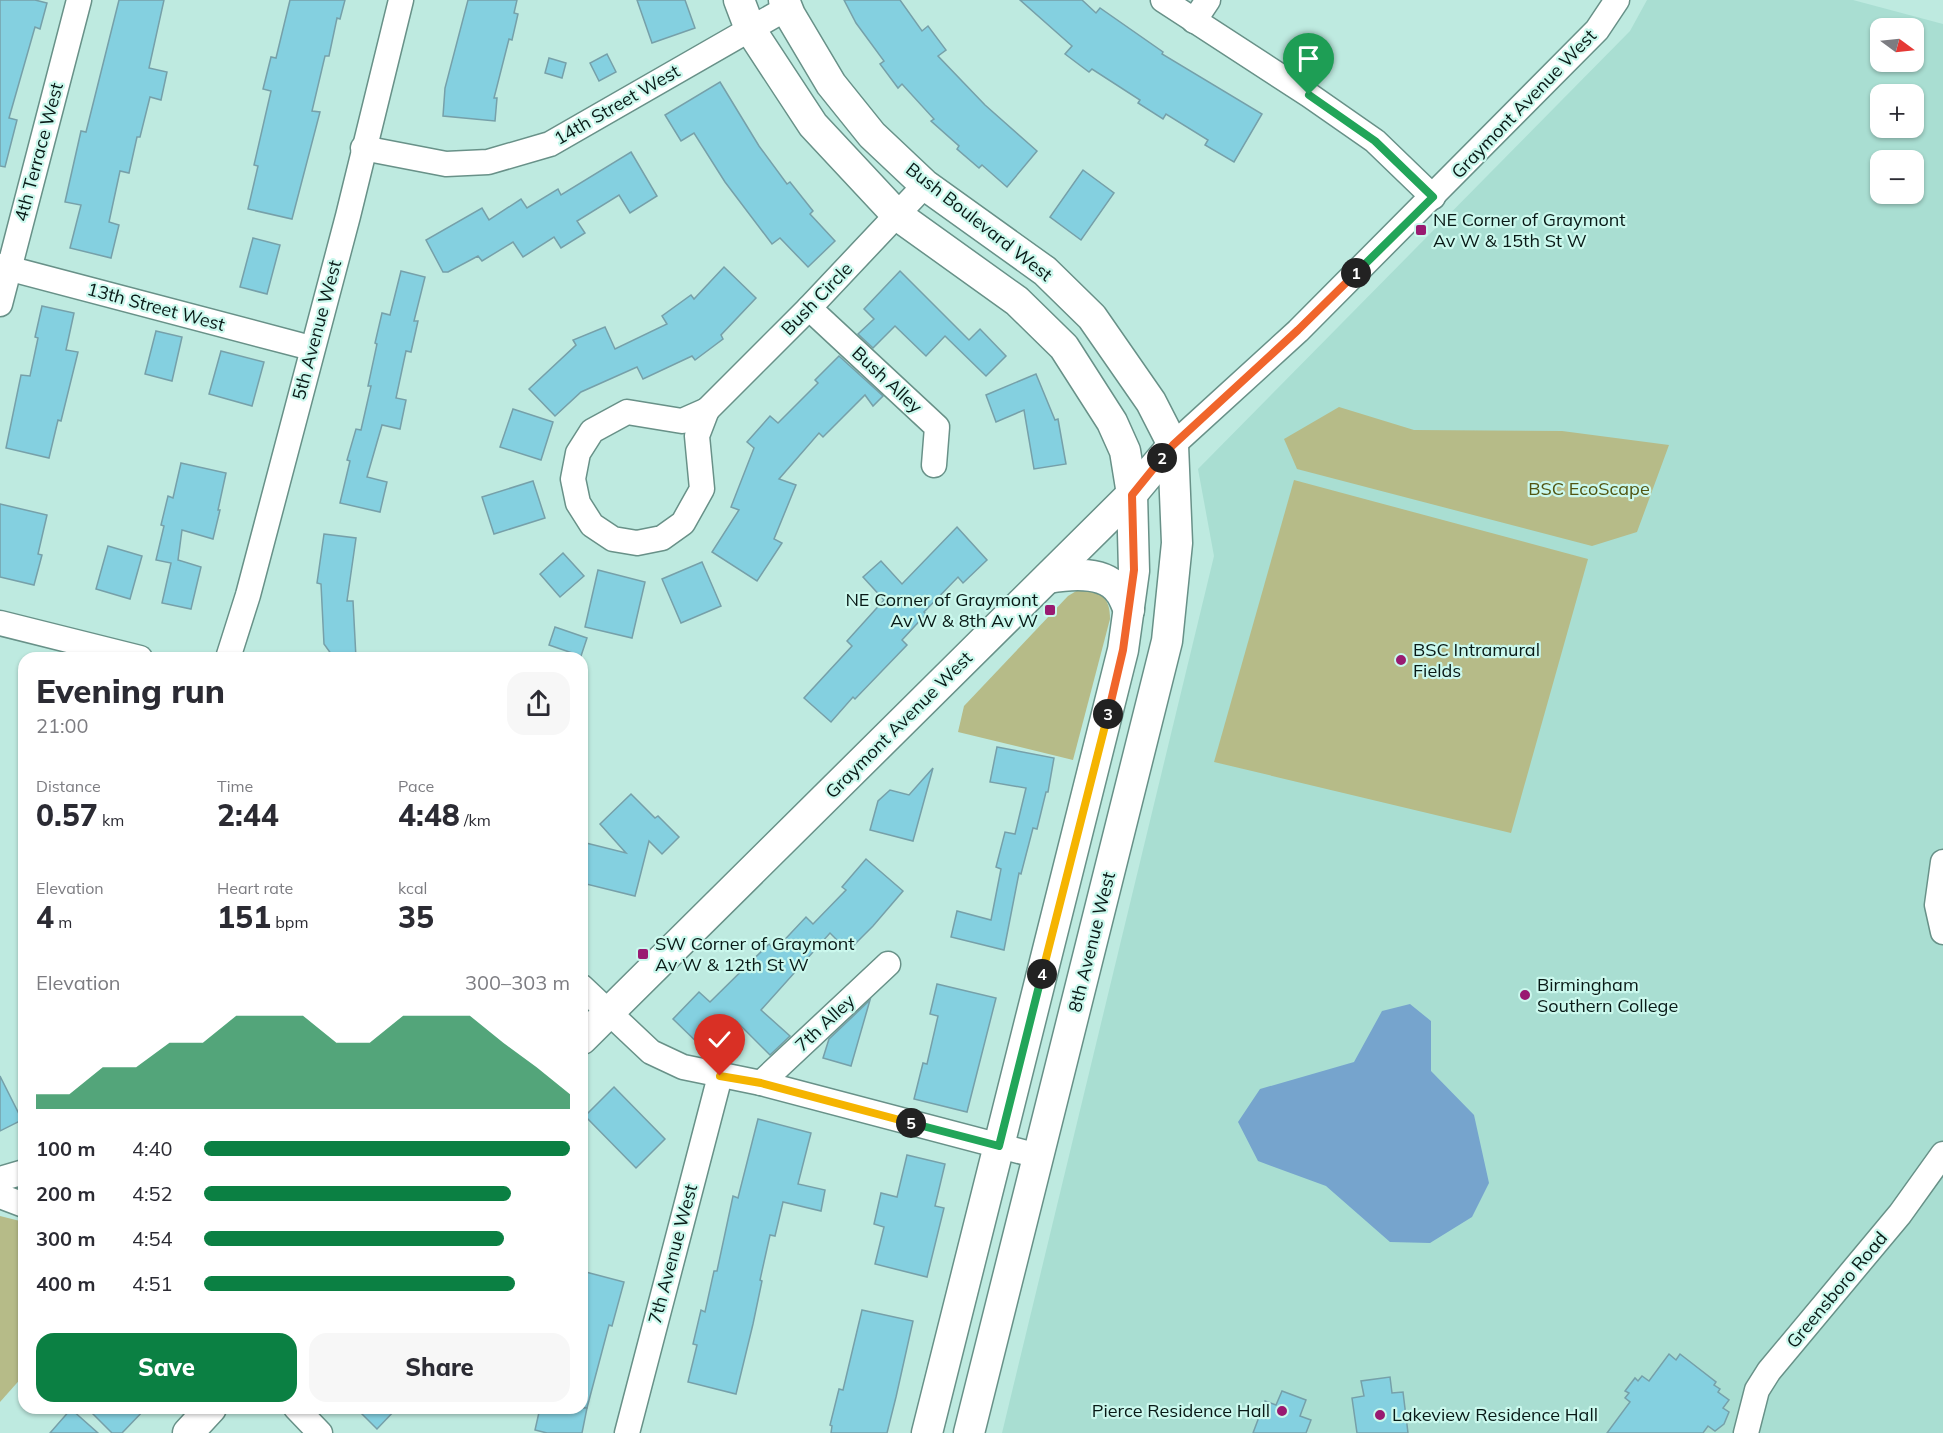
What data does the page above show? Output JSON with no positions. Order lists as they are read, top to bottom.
{
  "streets": {
    "main road": ["Graymont Avenue West", "Bush Boulevard West", "8th Avenue West"],
    "street": [
      "14th Street West",
      "4th Terrace West",
      "Bush Circle",
      "13th Street West",
      "5th Avenue West",
      "Bush Alley",
      "7th Alley",
      "7th Avenue West",
      "Greensboro Road"
    ]
  },
  "crossings": [
    ["Graymont Avenue West", "Bush Boulevard West"],
    ["Graymont Avenue West", "8th Avenue West"],
    ["14th Street West", "Bush Boulevard West"],
    ["14th Street West", "5th Avenue West"],
    ["4th Terrace West", "13th Street West"],
    ["Bush Boulevard West", "Bush Circle"],
    ["Bush Boulevard West", "8th Avenue West"],
    ["Bush Circle", "Bush Alley"],
    ["13th Street West", "5th Avenue West"]
  ],
  "parks": ["BSC EcoScape"],
  "places": {
    "transit": ["NE Corner of Graymont Av W & 15th St W", "NE Corner of Graymont Av W & 8th Av W", "SW Corner of Graymont Av W & 12th St W"],
    "other": [
      "BSC Intramural Fields",
      "Birmingham Southern College",
      "Pierce Residence Hall",
      "Lakeview Residence Hall"
    ]
  },
  "north": "right",
  "page": {
    "map_buttons": ["+", "−"],
    "pins": [
      "1",
      "2",
      "3",
      "4",
      "5"
    ],
    "heading": ["Evening run", "21:00"],
    "stats": [
      ["Distance", "0.57 km"],
      ["Time", "2:44"],
      ["Pace", "4:48 /km"],
      ["Elevation", "4 m"],
      ["Heart rate", "151 bpm"],
      ["kcal", "35"]
    ],
    "chart": ["Elevation", "300–303 m"],
    "list": [
      {
        "name": "100 m",
        "note": "4:40"
      },
      {
        "name": "200 m",
        "note": "4:52"
      },
      {
        "name": "300 m",
        "note": "4:54"
      },
      {
        "name": "400 m",
        "note": "4:51"
      }
    ],
    "buttons": ["Save", "Share"]
  }
}
